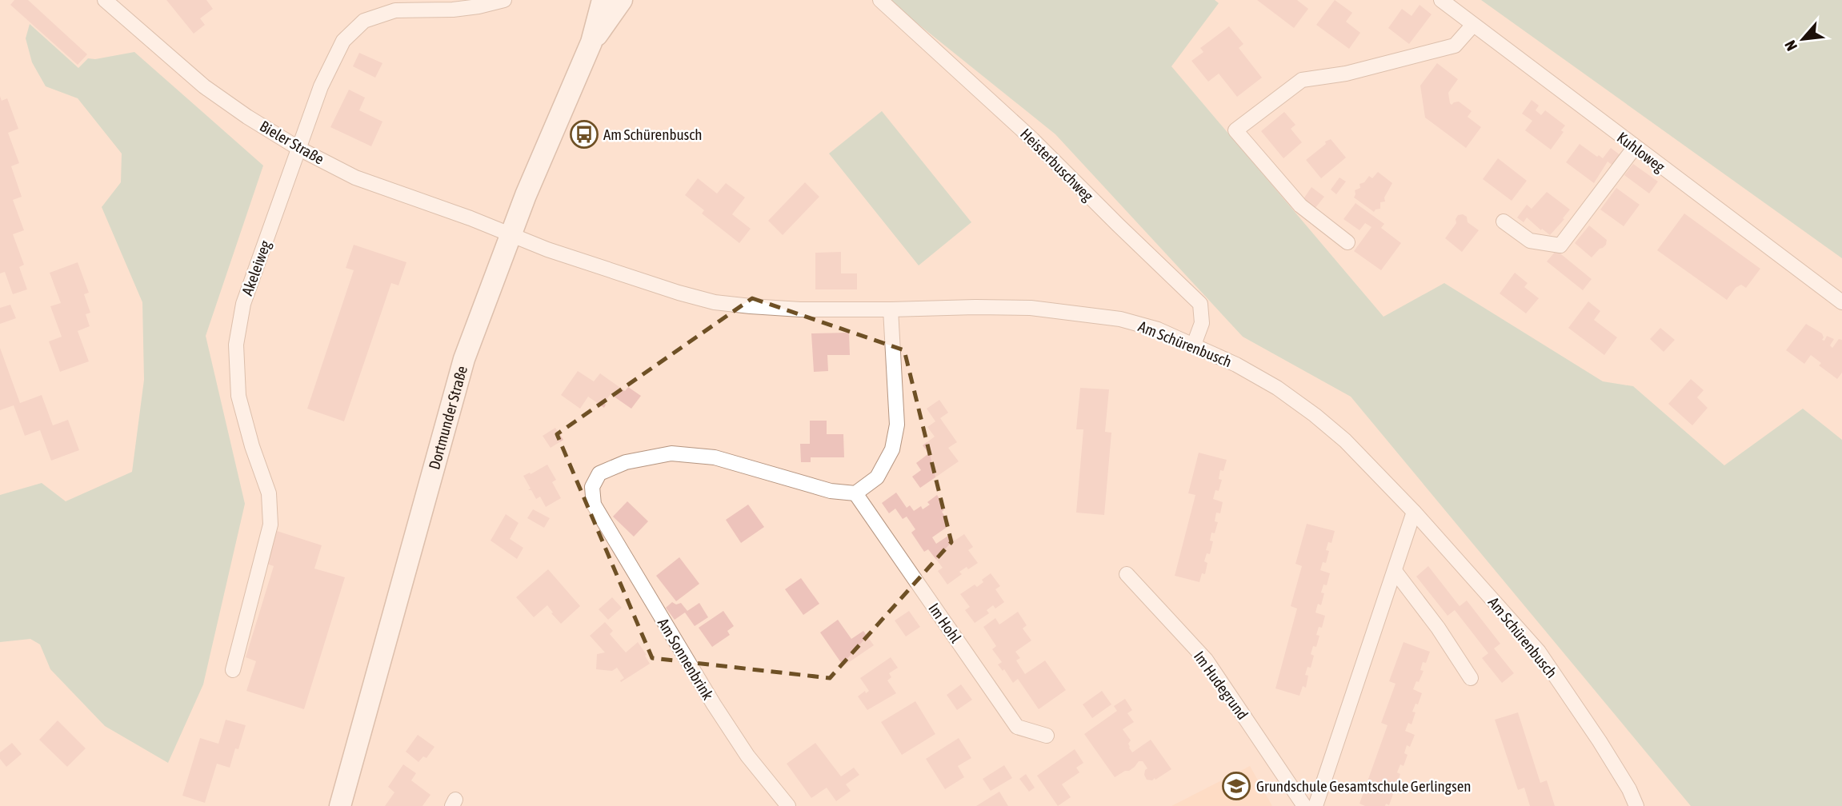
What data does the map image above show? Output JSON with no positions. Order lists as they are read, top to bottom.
{
  "streets": {
    "main road": ["Dortmunder Straße"],
    "street": [
      "Bieler Straße",
      "Kuhloweg",
      "Heisterbuschweg",
      "Akeleiweg",
      "Am Schürenbusch",
      "Im Hohl",
      "Am Sonnenbrink",
      "Im Hudegrund"
    ]
  },
  "crossings": [
    ["Bieler Straße", "Akeleiweg"],
    ["Bieler Straße", "Am Schürenbusch"],
    ["Bieler Straße", "Dortmunder Straße"],
    ["Heisterbuschweg", "Am Schürenbusch"],
    ["Am Schürenbusch", "Dortmunder Straße"],
    ["Im Hohl", "Am Sonnenbrink"]
  ],
  "places": {
    "bus stop": ["Am Schürenbusch"],
    "school or university": ["Grundschule Gesamtschule Gerlingsen"]
  },
  "north": "bottom left"
}
